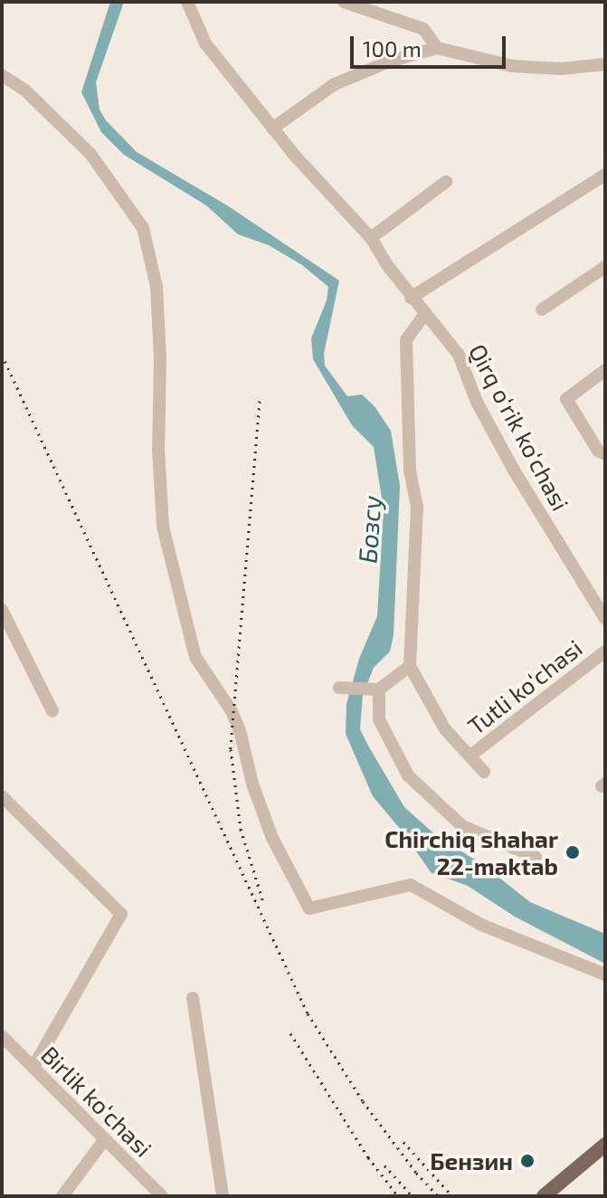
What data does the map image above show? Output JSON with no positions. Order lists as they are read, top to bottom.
{
  "streets": {
    "street": ["Qirq o‘rik ko‘chasi", "Tutli ko‘chasi", "Birlik ko‘chasi"]
  },
  "water": ["Бозсу"],
  "places": ["Chirchiq shahar 22-maktab", "Бензин"],
  "scale_bar": "100 m"
}
